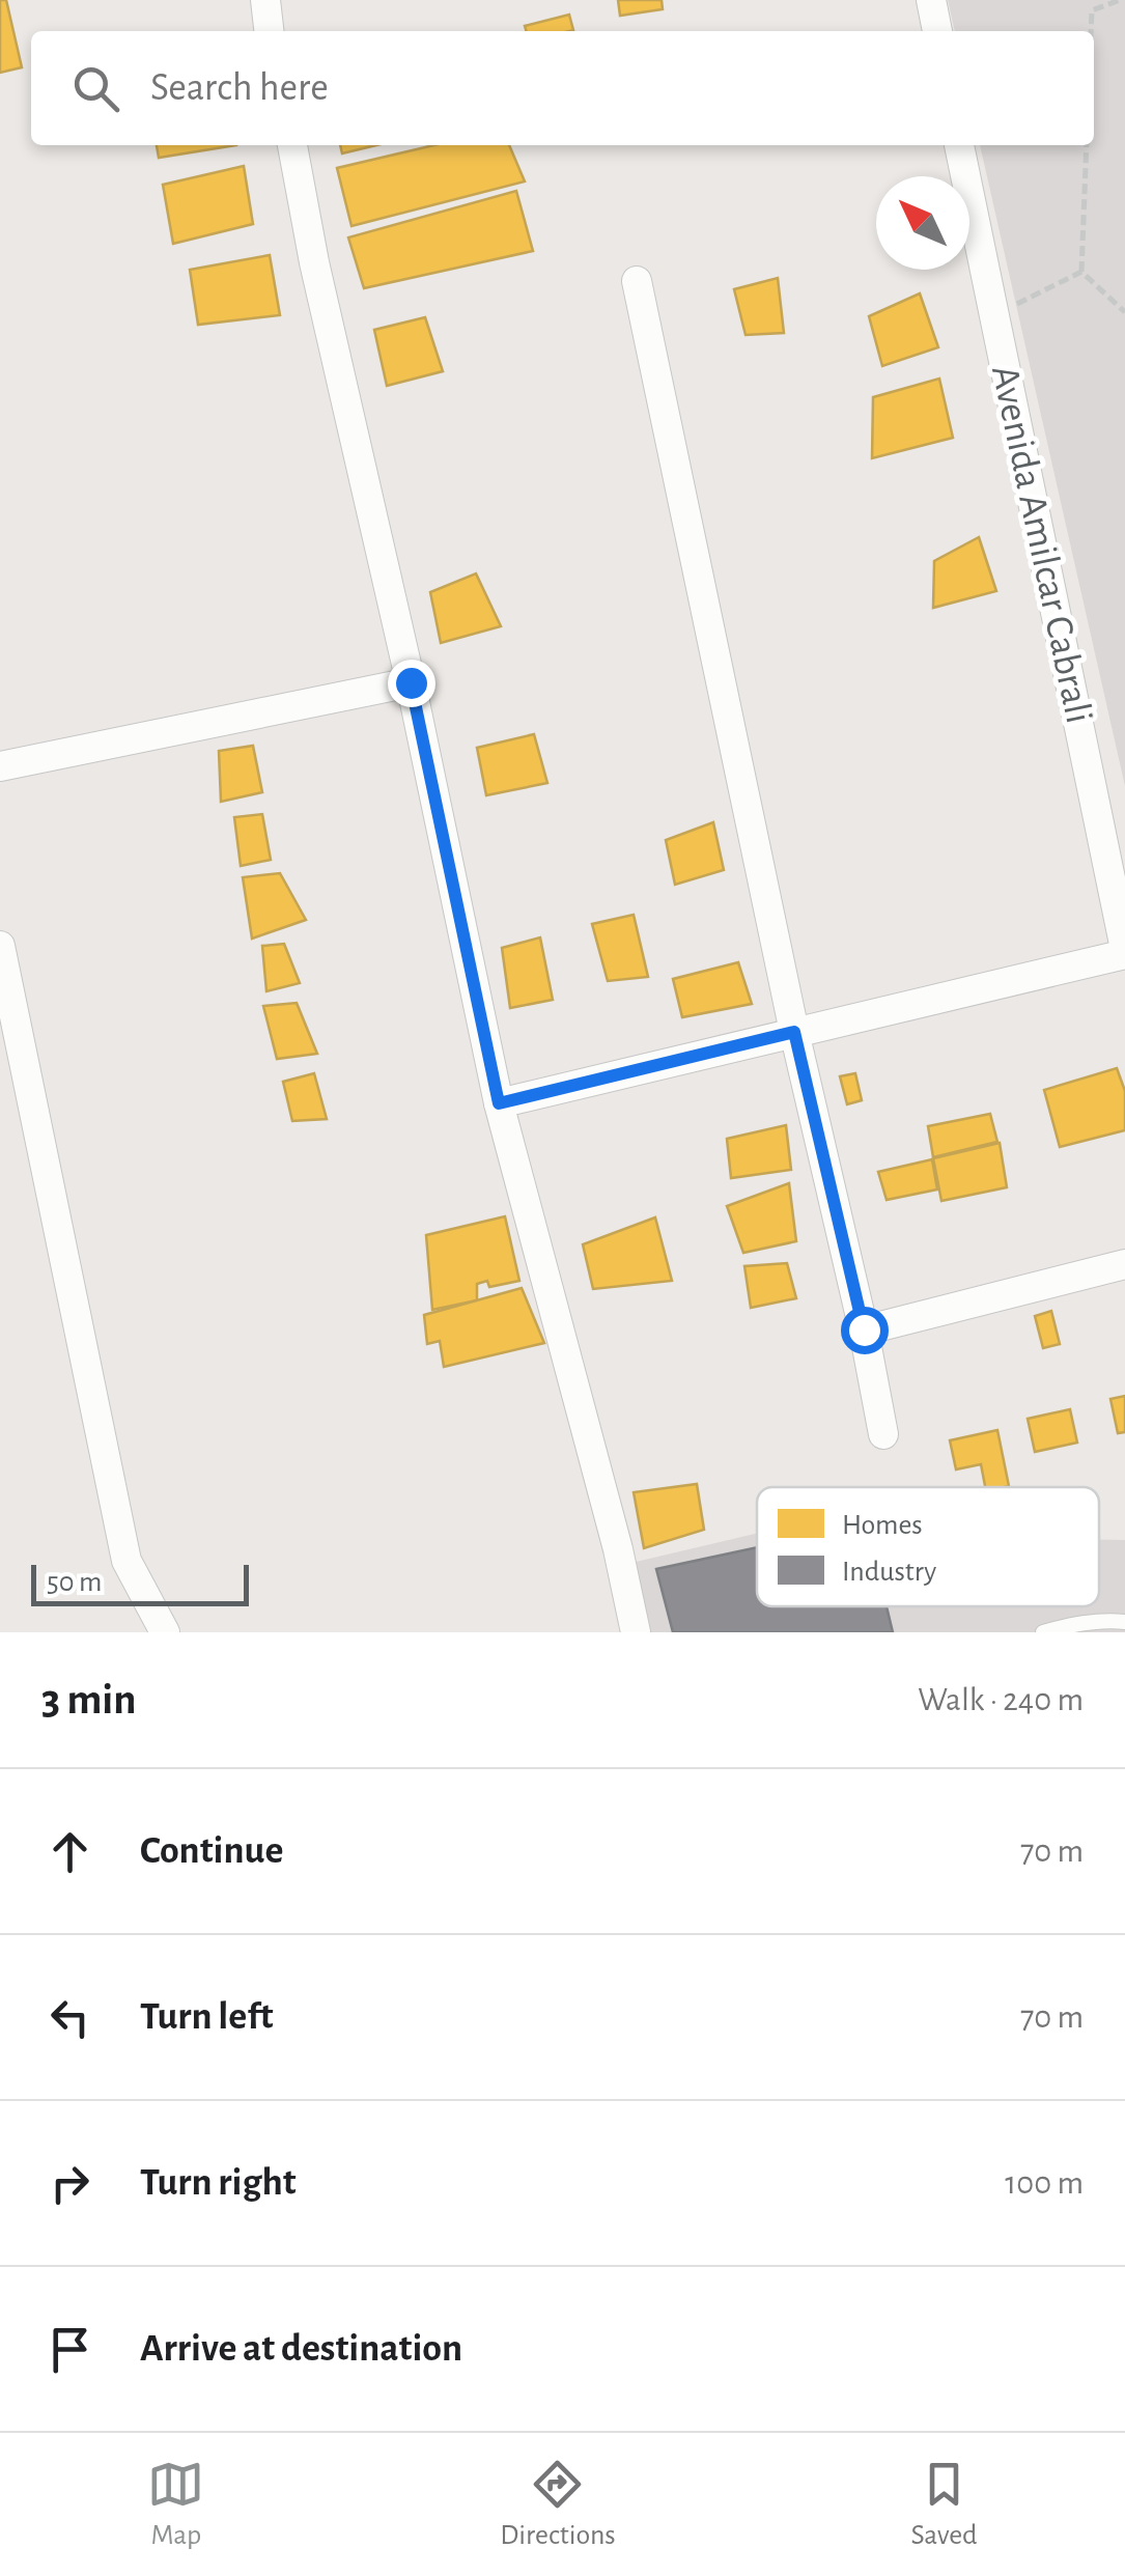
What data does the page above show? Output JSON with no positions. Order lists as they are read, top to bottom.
{
  "streets": {
    "street": ["Avenida Amilcar Cabrali"]
  },
  "legend": ["Homes", "Industry"],
  "scale_bar": "50 m",
  "north": "top left",
  "page": {
    "search": "Search here",
    "scale": "50 m",
    "heading": ["3 min", "Walk · 240 m"],
    "list": [
      ["Continue", "70 m"],
      ["Turn left", "70 m"],
      ["Turn right", "100 m"],
      "Arrive at destination"
    ],
    "nav": ["Map", "Directions", "Saved"]
  }
}
